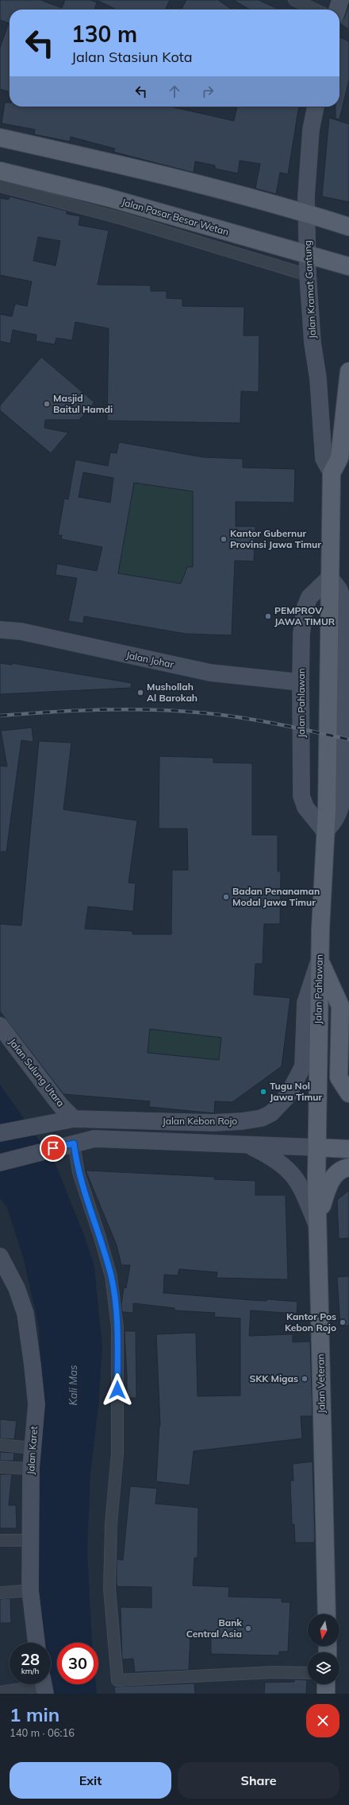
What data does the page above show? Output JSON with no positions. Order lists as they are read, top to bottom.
{
  "streets": {
    "main road": [
      "Jalan Pasar Besar Wetan",
      "Jalan Kramat Gantung",
      "Jalan Johar",
      "Jalan Pahlawan",
      "Jalan Sulung Utara",
      "Jalan Kebon Rojo",
      "Jalan Veteran",
      "Jalan Karet"
    ]
  },
  "crossings": [
    ["Jalan Pasar Besar Wetan", "Jalan Kramat Gantung"],
    ["Jalan Kramat Gantung", "Jalan Pahlawan"],
    ["Jalan Johar", "Jalan Pahlawan"],
    ["Jalan Pahlawan", "Jalan Kebon Rojo"],
    ["Jalan Pahlawan", "Jalan Veteran"],
    ["Jalan Sulung Utara", "Jalan Kebon Rojo"],
    ["Jalan Kebon Rojo", "Jalan Veteran"]
  ],
  "water": ["Kali Mas"],
  "places": [
    "Masjid Baitul Hamdi",
    "Kantor Gubernur Provinsi Jawa Timur",
    "PEMPROV JAWA TIMUR",
    "Mushollah Al Barokah",
    "Badan Penanaman Modal Jawa Timur",
    "Tugu Nol Jawa Timur",
    "Kantor Pos Kebon Rojo",
    "SKK Migas",
    "Bank Central Asia"
  ],
  "north": "bottom",
  "page": {
    "turn": ["130 m", "Jalan Stasiun Kota"],
    "speed": "28 km/h",
    "limit": "30",
    "heading": ["1 min", "140 m · 06:16"],
    "buttons": ["Exit", "Share"]
  }
}
